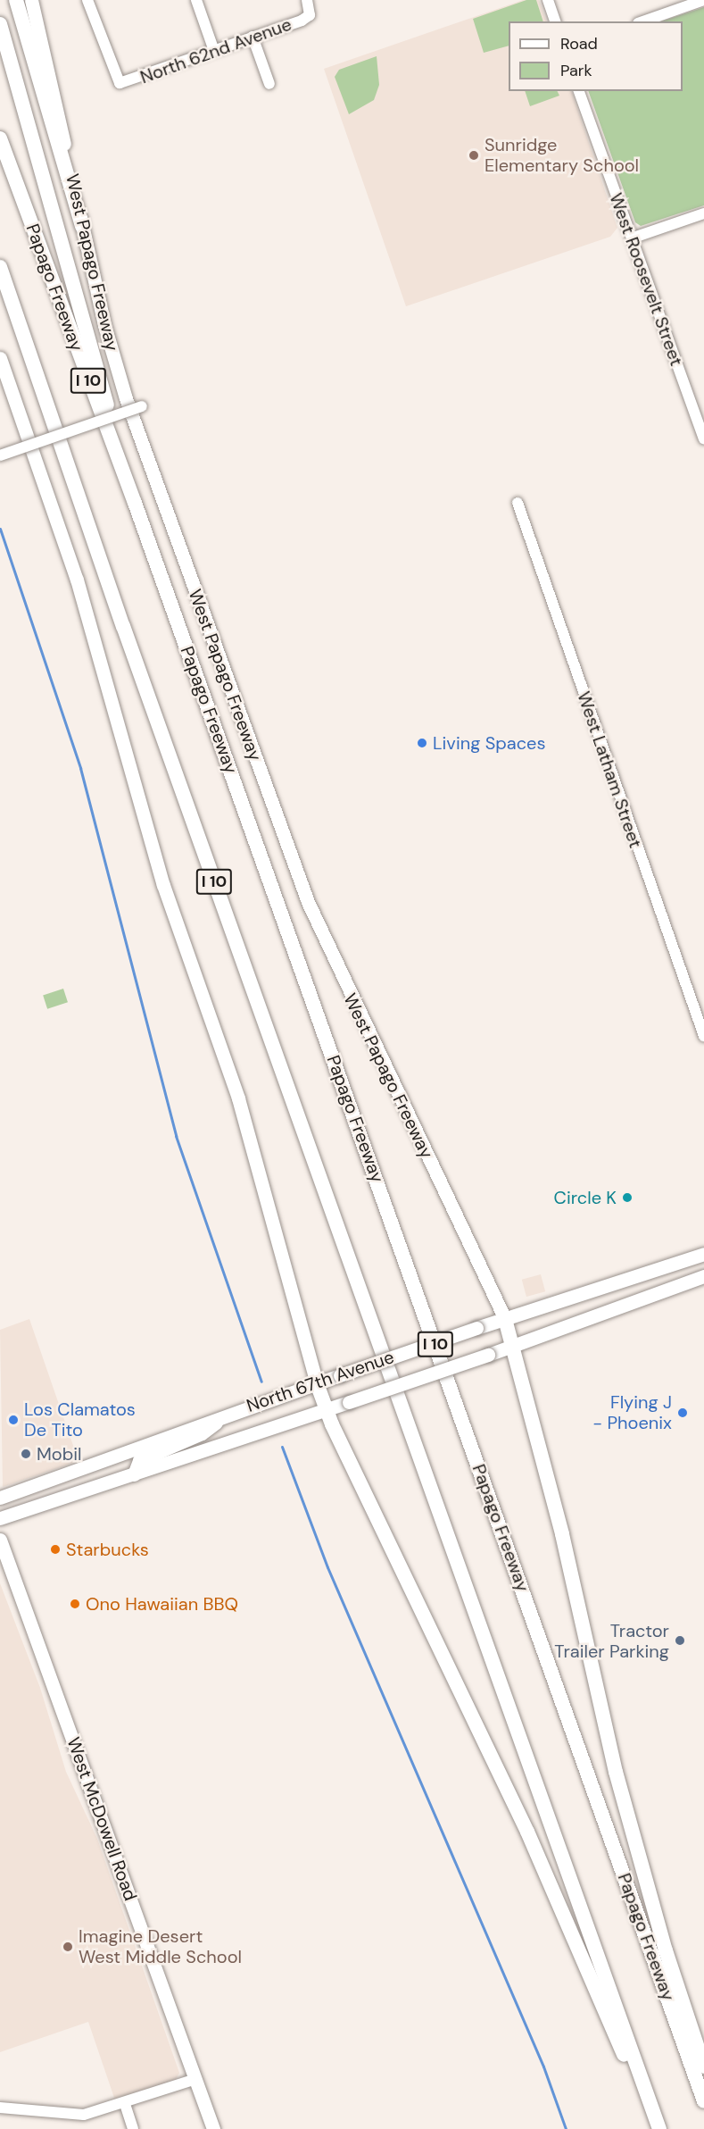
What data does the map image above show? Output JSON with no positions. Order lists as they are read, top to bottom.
{
  "streets": {
    "highway": ["Papago Freeway", "I 10"],
    "main road": ["West Papago Freeway", "North 67th Avenue", "West McDowell Road"],
    "street": ["North 62nd Avenue", "West Roosevelt Street", "West Latham Street"]
  },
  "crossings": [
    ["West Papago Freeway", "North 67th Avenue"]
  ],
  "places": [
    "Sunridge Elementary School",
    "Living Spaces",
    "Circle K",
    "Flying J - Phoenix",
    "Los Clamatos De Tito",
    "Mobil",
    "Starbucks",
    "Ono Hawaiian BBQ",
    "Tractor Trailer Parking",
    "Imagine Desert West Middle School"
  ],
  "legend": ["Road", "Park"]
}
